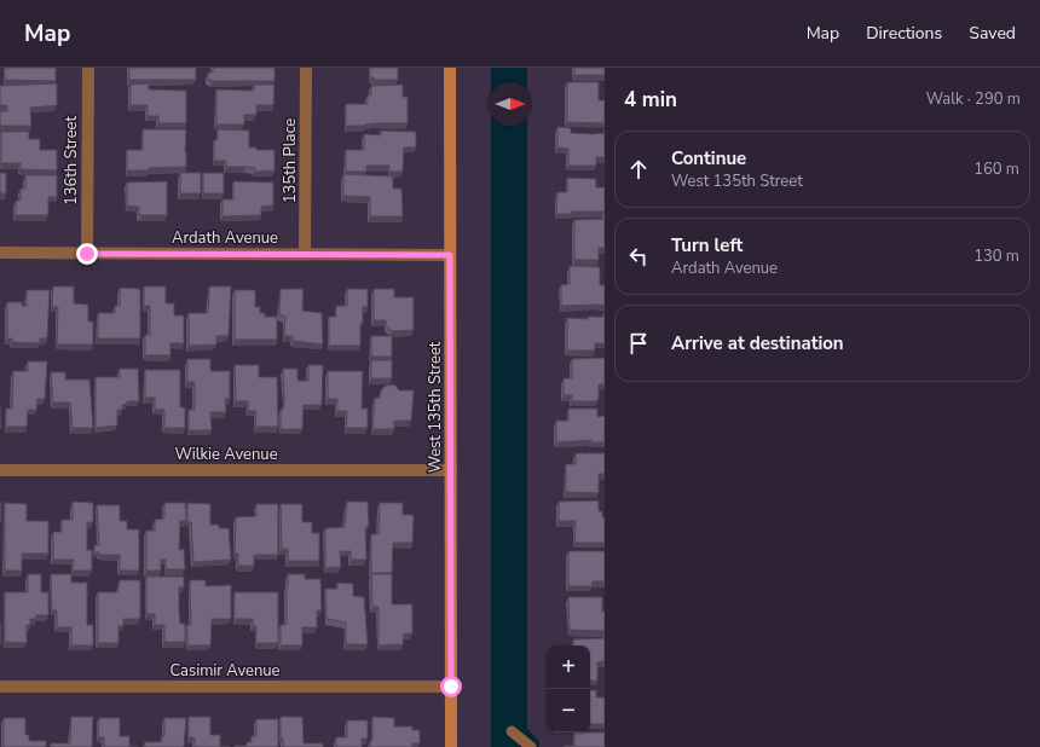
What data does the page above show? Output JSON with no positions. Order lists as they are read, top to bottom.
{
  "streets": {
    "street": [
      "136th Street",
      "135th Place",
      "Ardath Avenue",
      "West 135th Street",
      "Wilkie Avenue",
      "Casimir Avenue"
    ]
  },
  "crossings": [
    ["136th Street", "Ardath Avenue"],
    ["135th Place", "Ardath Avenue"],
    ["Ardath Avenue", "West 135th Street"],
    ["West 135th Street", "Wilkie Avenue"],
    ["West 135th Street", "Casimir Avenue"]
  ],
  "north": "right",
  "page": {
    "header": "Map",
    "nav": ["Map", "Directions", "Saved"],
    "heading": ["4 min", "Walk · 290 m"],
    "list": [
      ["Continue", "West 135th Street", "160 m"],
      ["Turn left", "Ardath Avenue", "130 m"],
      "Arrive at destination"
    ],
    "map_buttons": ["+", "−"]
  }
}
